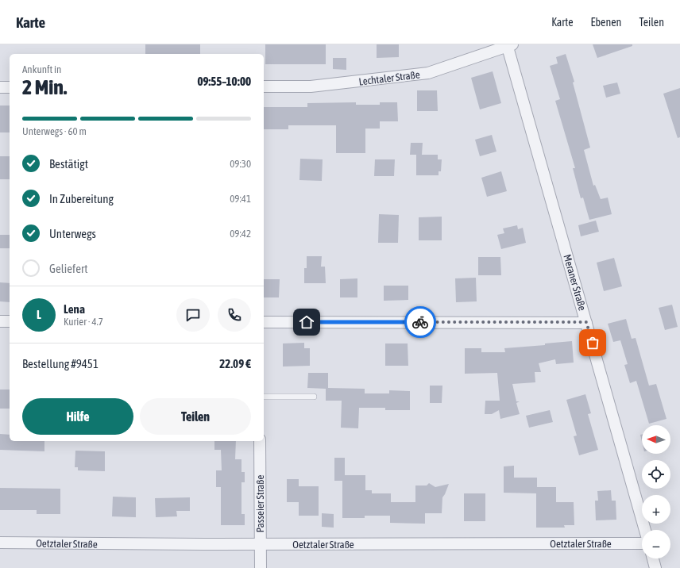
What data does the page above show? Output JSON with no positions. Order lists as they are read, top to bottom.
{
  "streets": {
    "street": [
      "Lechtaler Straße",
      "Meraner Straße",
      "Passeier Straße",
      "Oetztaler Straße"
    ]
  },
  "crossings": [
    ["Lechtaler Straße", "Meraner Straße"],
    ["Passeier Straße", "Oetztaler Straße"]
  ],
  "north": "left",
  "page": {
    "header": "Karte",
    "nav": ["Karte", "Ebenen", "Teilen"],
    "heading": ["2 Min.", "Ankunft in", "09:55–10:00"],
    "panel": [
      "Lena",
      "Kurier · 4.7",
      "Bestellung #9451",
      "22.09 €"
    ],
    "bar": "Unterwegs · 60 m",
    "list": [
      ["Bestätigt", "09:30"],
      ["In Zubereitung", "09:41"],
      ["Unterwegs", "09:42"],
      "Geliefert"
    ],
    "round": "L",
    "buttons": ["Hilfe", "Teilen"],
    "map_buttons": ["+", "−"]
  }
}
